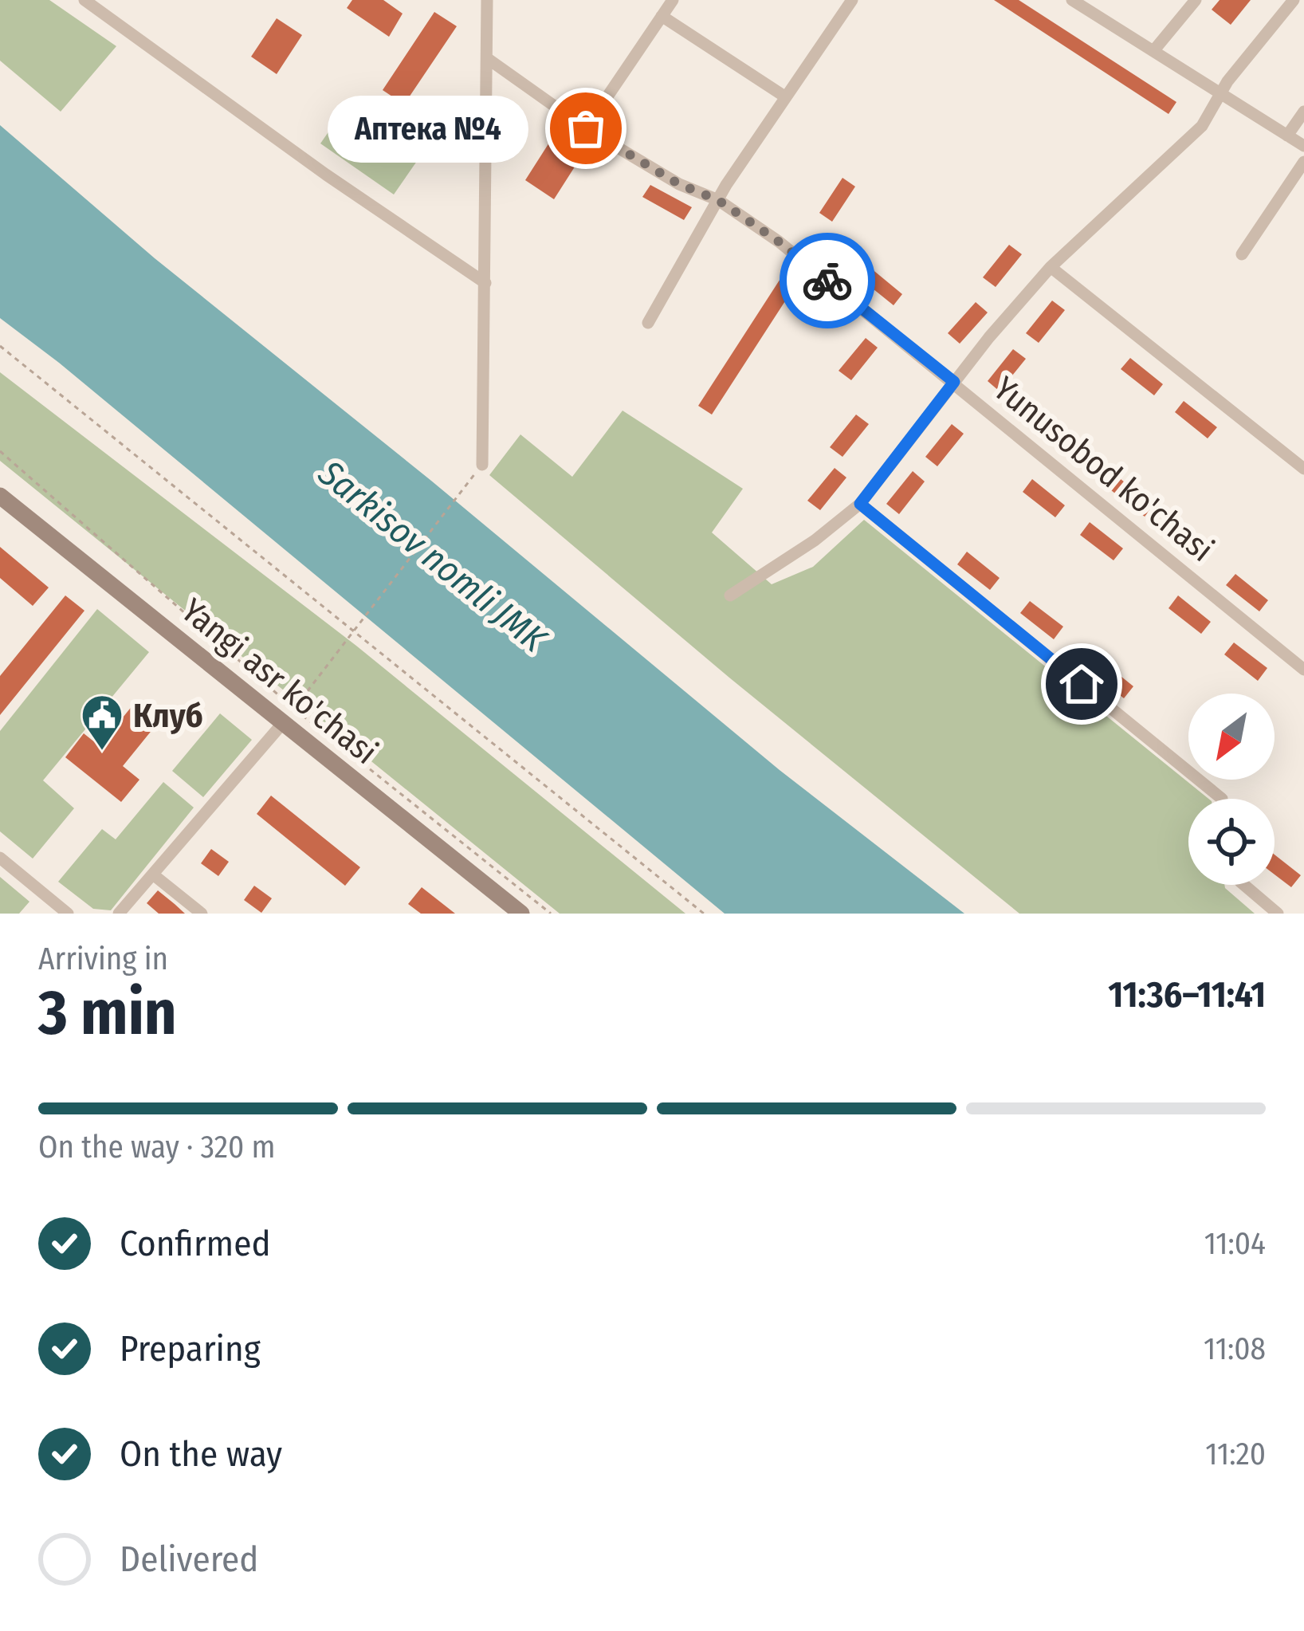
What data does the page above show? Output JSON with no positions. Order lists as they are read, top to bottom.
{
  "streets": {
    "street": ["Yunusobod ko'chasi", "Yangi asr ko'chasi"]
  },
  "water": ["Sarkisov nomli JMK"],
  "places": {
    "other": ["Аптека №4"],
    "public building": ["Клуб"]
  },
  "north": "bottom left",
  "page": {
    "bubble": "Аптека №4",
    "heading": ["3 min", "Arriving in", "11:36–11:41"],
    "bar": "On the way · 320 m",
    "list": [
      ["Confirmed", "11:04"],
      ["Preparing", "11:08"],
      ["On the way", "11:20"],
      "Delivered"
    ]
  }
}
